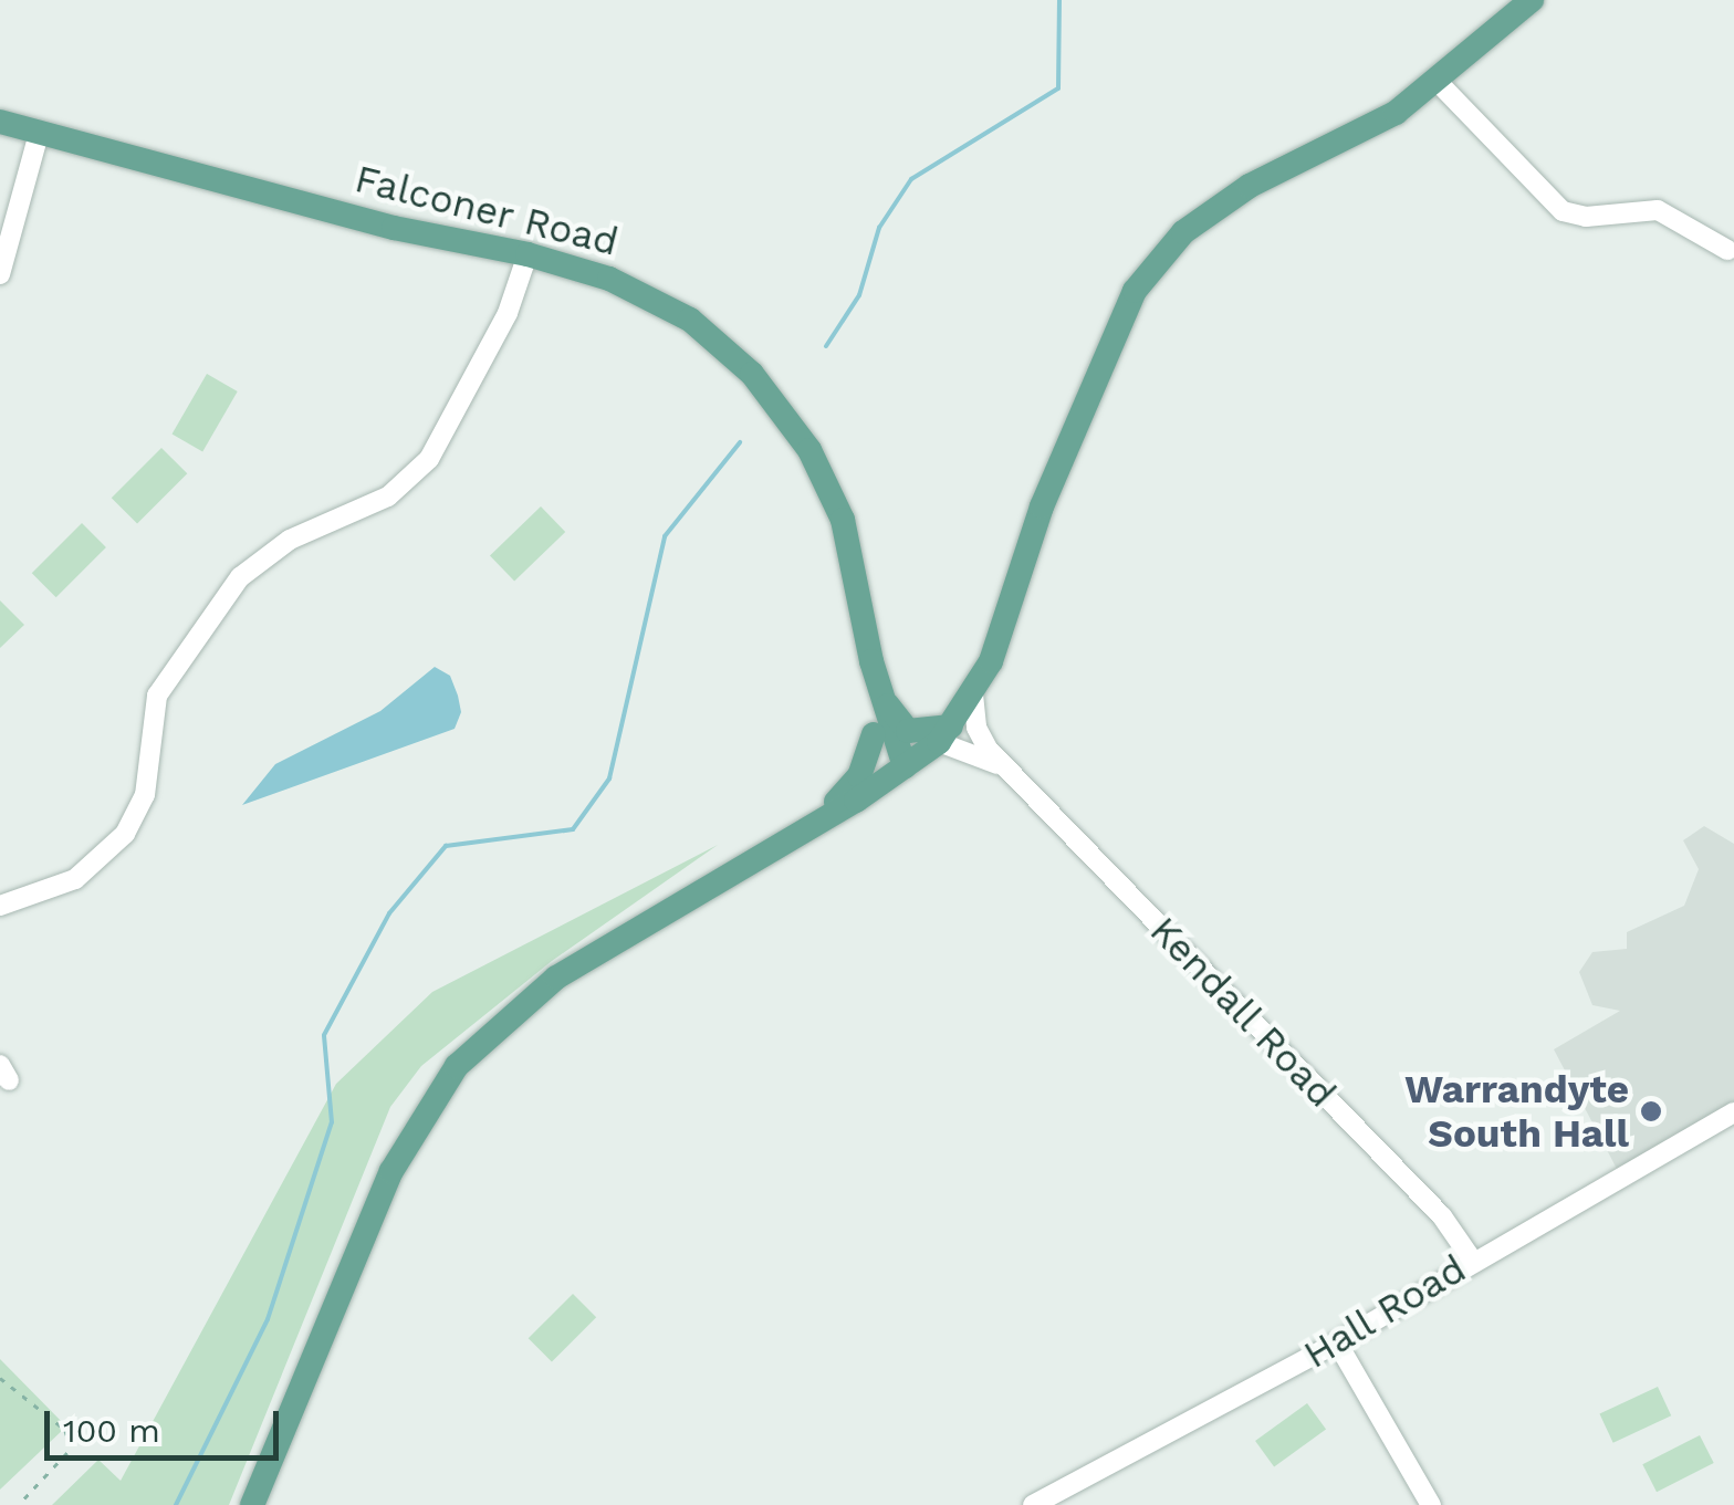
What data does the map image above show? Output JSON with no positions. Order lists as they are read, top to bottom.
{
  "streets": {
    "main road": ["Falconer Road"],
    "street": ["Kendall Road", "Hall Road"]
  },
  "crossings": [
    ["Kendall Road", "Hall Road"]
  ],
  "places": ["Warrandyte South Hall"],
  "scale_bar": "100 m"
}
